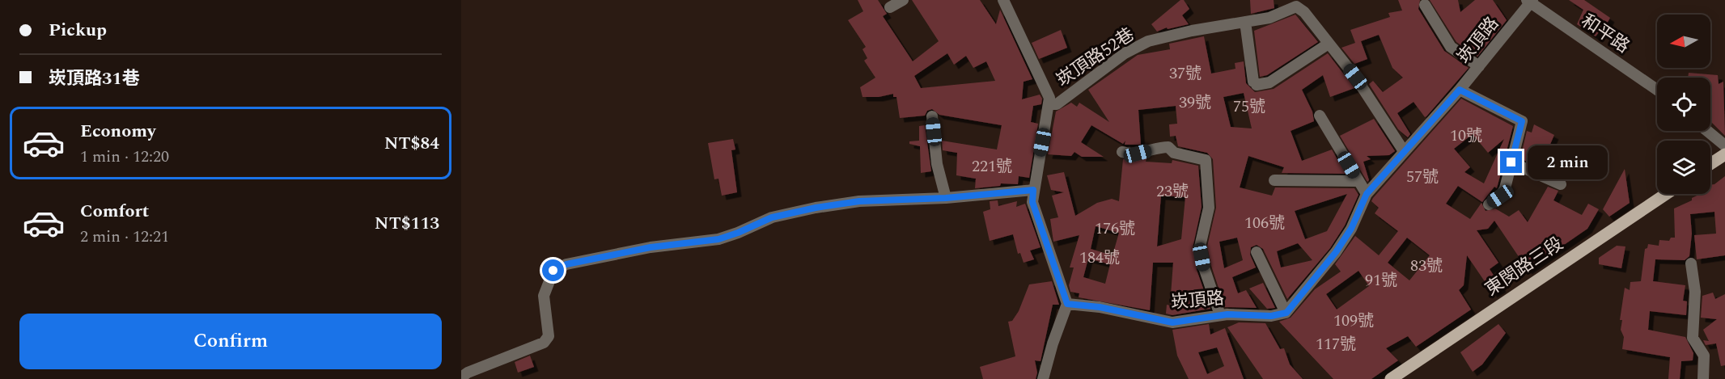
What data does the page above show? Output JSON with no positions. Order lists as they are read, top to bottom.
{
  "streets": {
    "main road": ["東閔路三段"],
    "street": ["和平路", "崁頂路", "崁頂路52巷"]
  },
  "crossings": [
    ["和平路", "崁頂路"],
    ["崁頂路", "崁頂路52巷"]
  ],
  "house_numbers": [
    "37號",
    "39號",
    "75號",
    "10號",
    "221號",
    "57號",
    "23號",
    "106號",
    "176號",
    "184號",
    "83號",
    "91號",
    "109號",
    "117號"
  ],
  "north": "left",
  "page": {
    "banner": ["Pickup", "崁頂路31巷"],
    "list": [
      {
        "name": "Economy",
        "note": "1 min · 12:20",
        "value": "NT$84"
      },
      {
        "name": "Comfort",
        "note": "2 min · 12:21",
        "value": "NT$113"
      }
    ],
    "bubble": "2 min",
    "buttons": "Confirm"
  }
}
